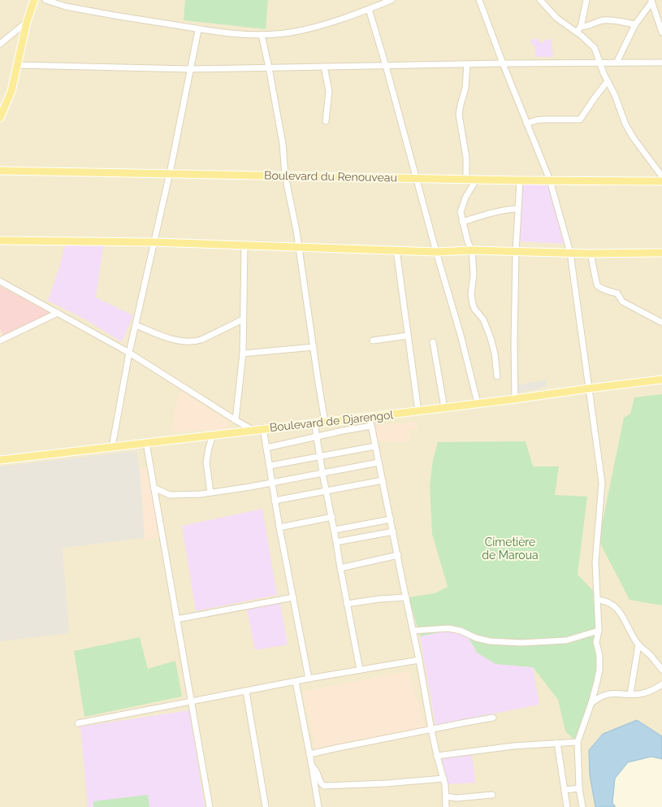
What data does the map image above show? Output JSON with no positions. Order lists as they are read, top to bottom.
{
  "streets": {
    "main road": ["Boulevard du Renouveau", "Boulevard de Djarengol"]
  },
  "parks": ["Cimetière de Maroua"]
}
